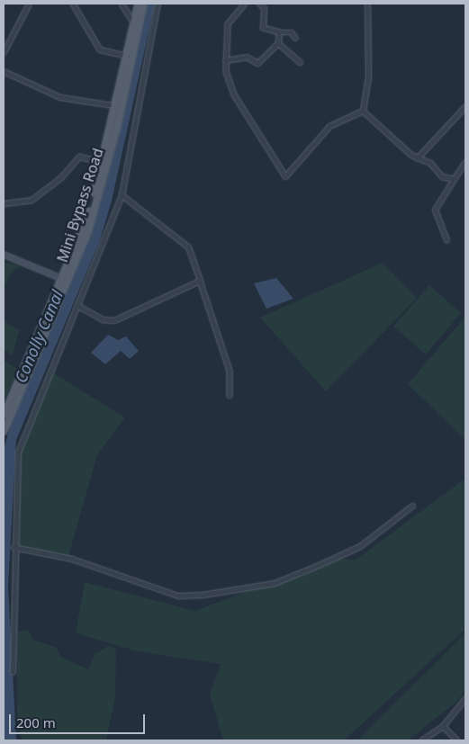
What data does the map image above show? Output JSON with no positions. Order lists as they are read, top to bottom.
{
  "streets": {
    "main road": ["Mini Bypass Road"]
  },
  "water": ["Conolly Canal"],
  "scale_bar": "200 m"
}
